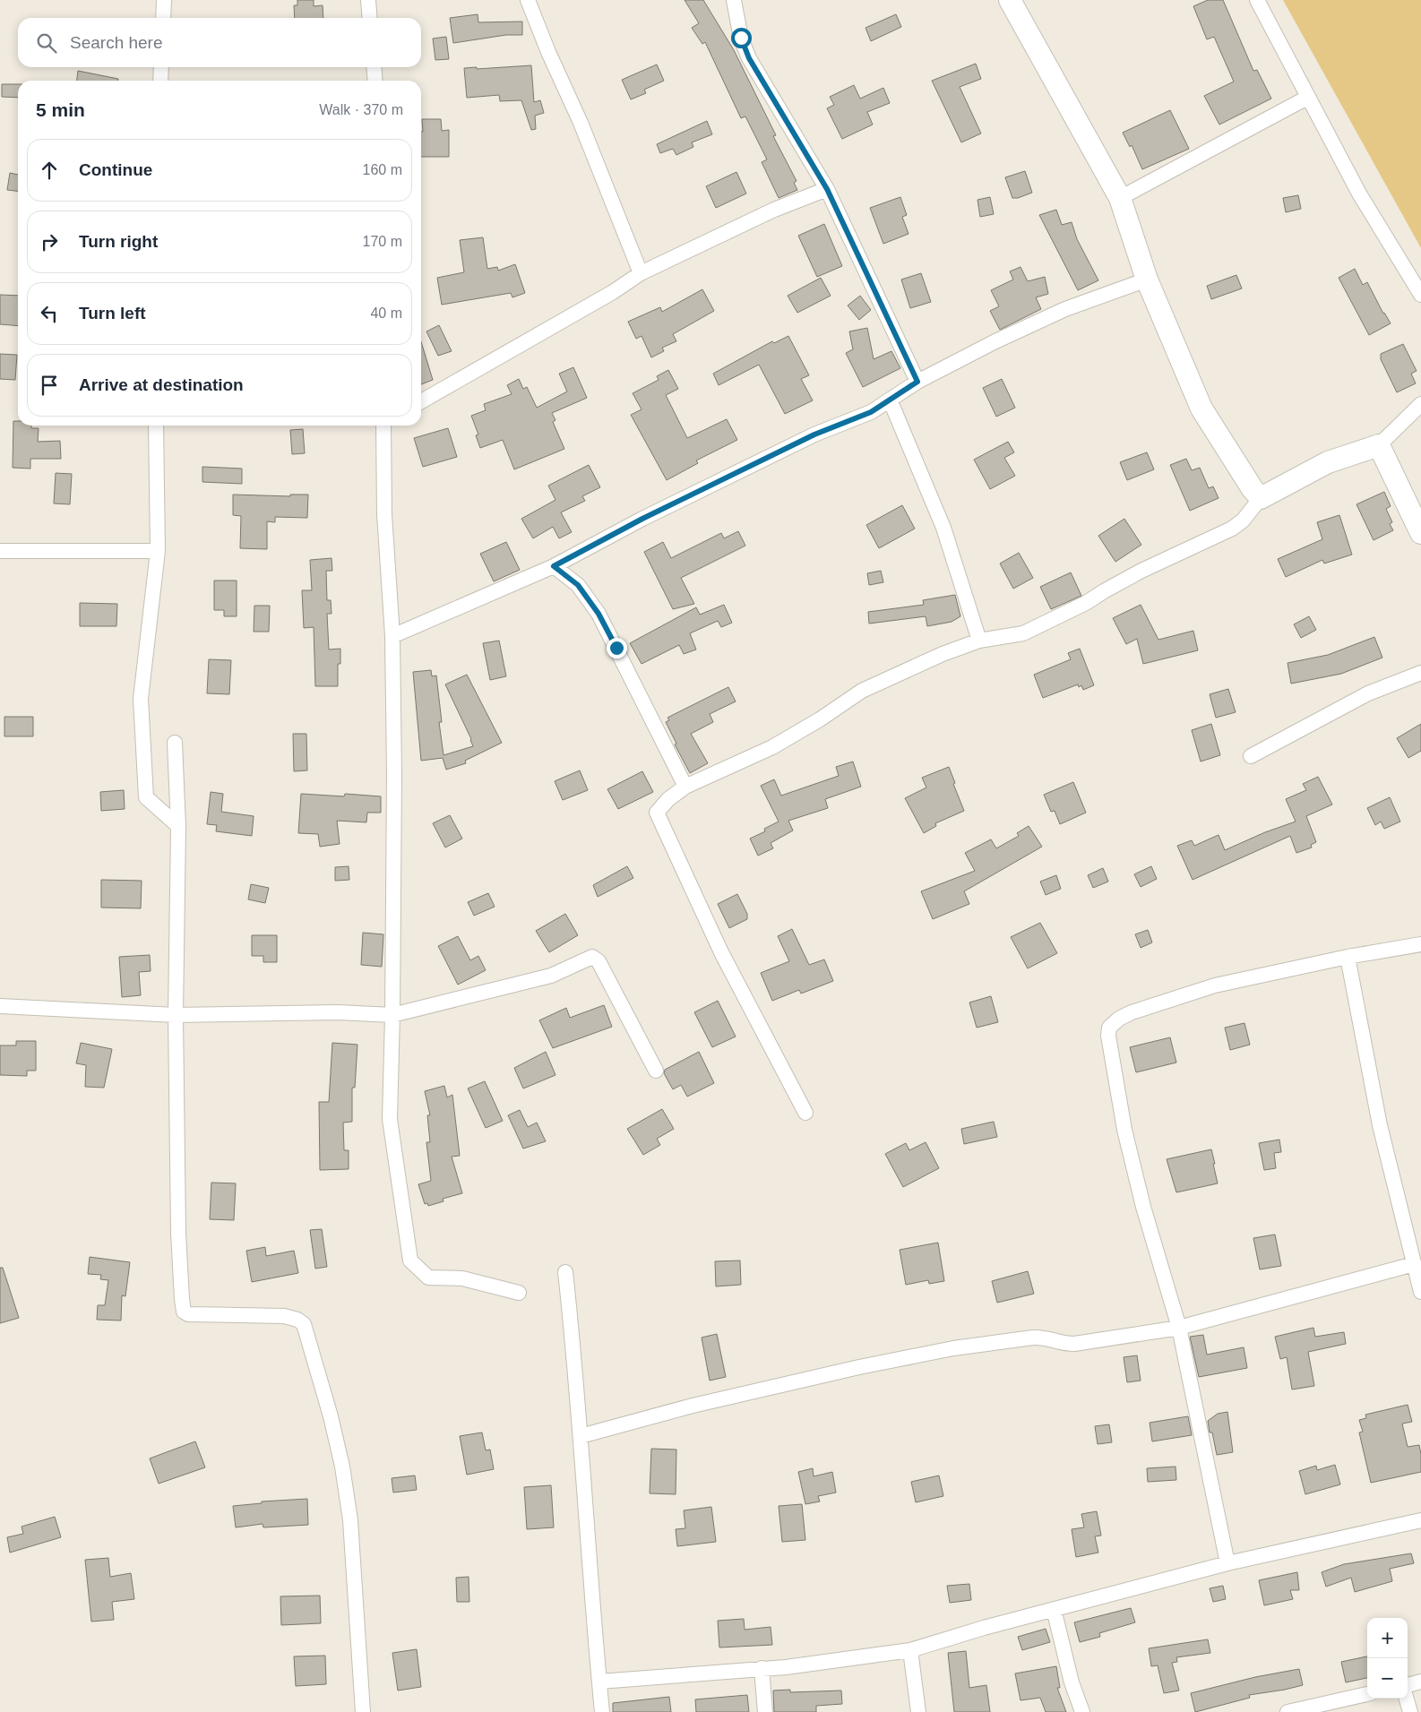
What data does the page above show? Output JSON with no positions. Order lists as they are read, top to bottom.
{
  "page": {
    "search": "Search here",
    "heading": ["5 min", "Walk · 370 m"],
    "list": [
      ["Continue", "160 m"],
      ["Turn right", "170 m"],
      ["Turn left", "40 m"],
      "Arrive at destination"
    ],
    "map_buttons": ["+", "−"]
  }
}
